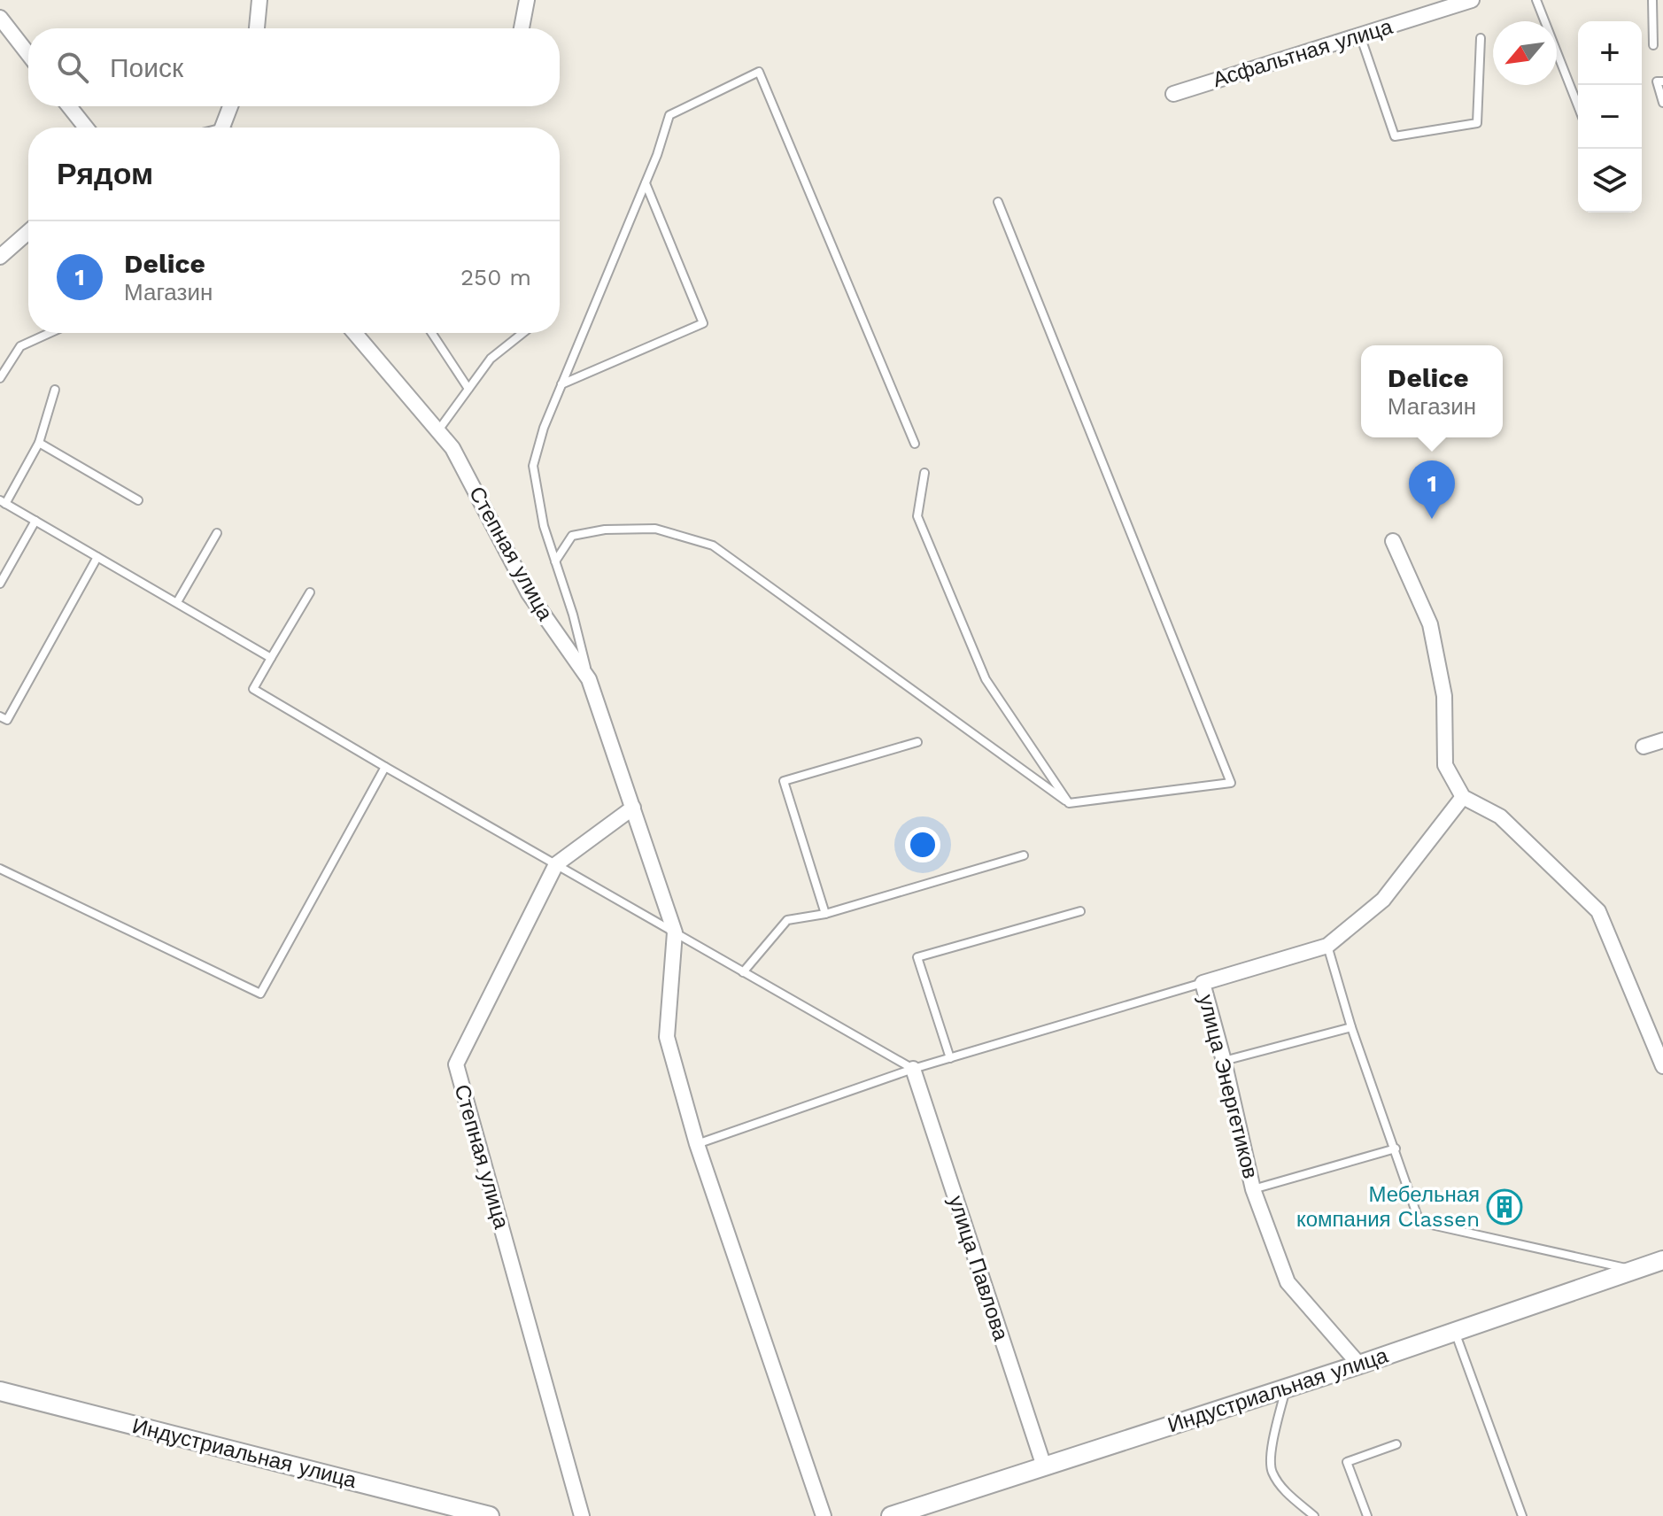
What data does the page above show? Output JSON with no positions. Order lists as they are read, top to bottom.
{
  "streets": {
    "street": [
      "Асфальтная улица",
      "Степная улица",
      "улица Энергетиков",
      "улица Павлова",
      "Индустриальная улица"
    ]
  },
  "crossings": [
    ["улица Энергетиков", "Индустриальная улица"],
    ["улица Павлова", "Индустриальная улица"]
  ],
  "places": {
    "building": ["Мебельная компания Сlassen"]
  },
  "north": "bottom left",
  "page": {
    "map_buttons": ["+", "−"],
    "search": "Поиск",
    "heading": "Рядом",
    "list": [
      {
        "mark": "1",
        "name": "Delice",
        "note": "Магазин",
        "value": "250 m"
      }
    ],
    "popup": ["Delice", "Магазин"],
    "pins": "1"
  }
}
